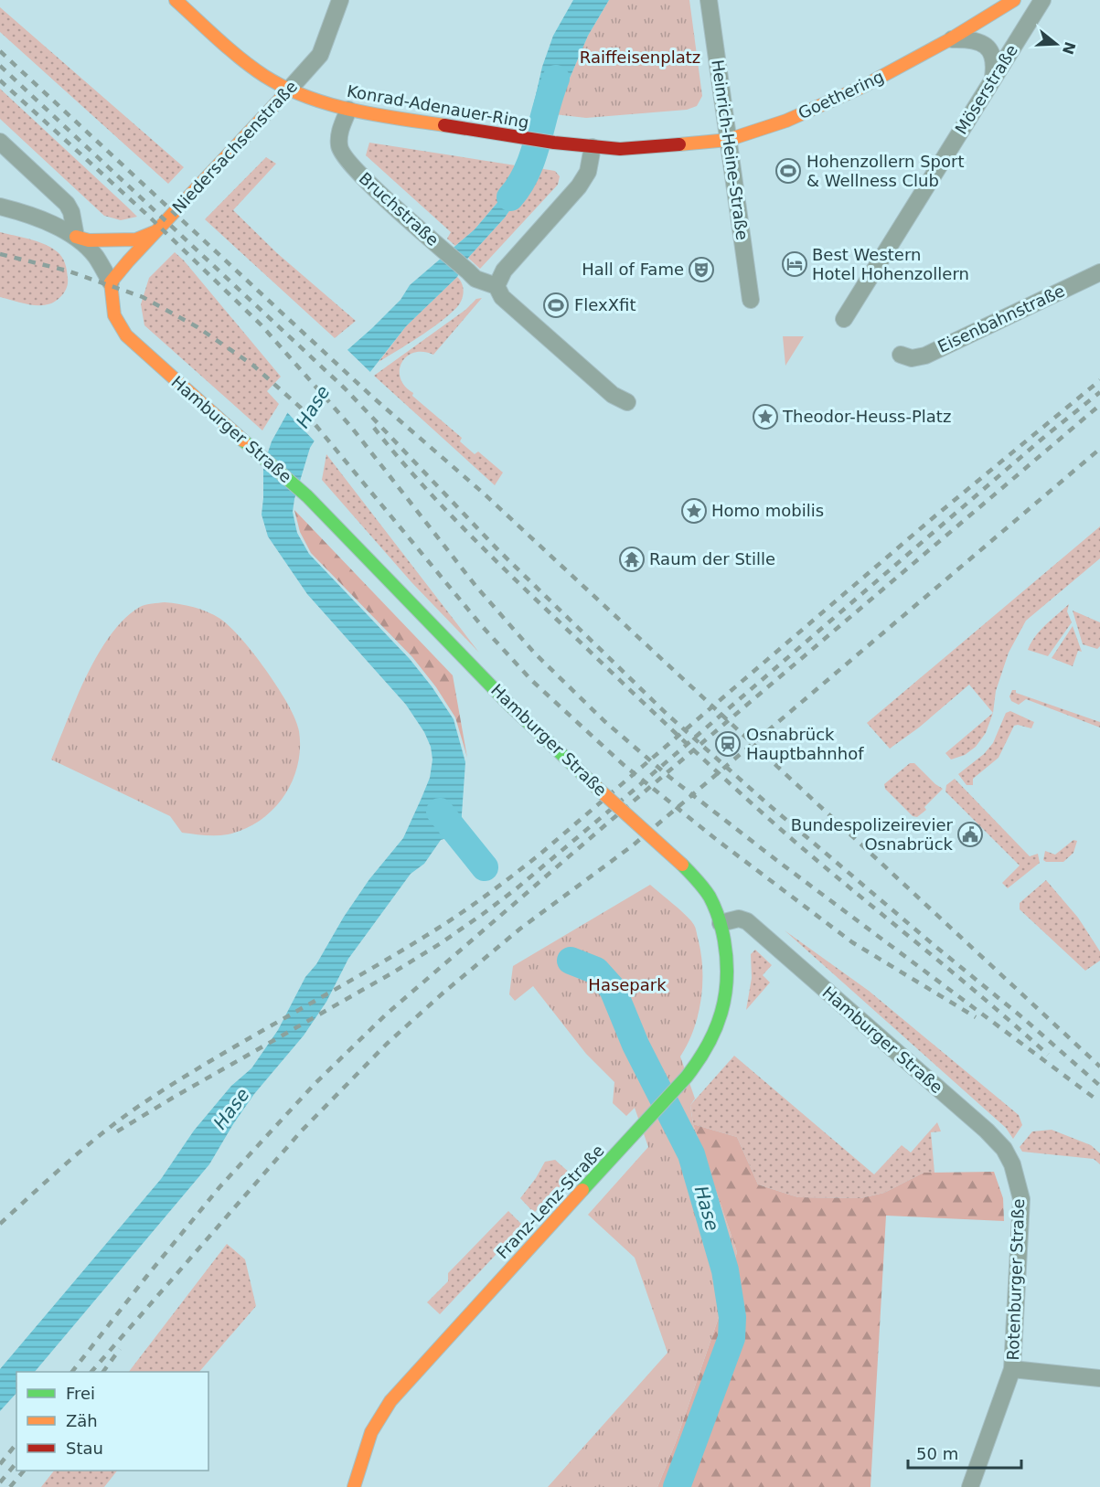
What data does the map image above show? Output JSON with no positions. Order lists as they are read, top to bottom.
{
  "streets": {
    "street": [
      "Möserstraße",
      "Goethering",
      "Konrad-Adenauer-Ring",
      "Niedersachsenstraße",
      "Heinrich-Heine-Straße",
      "Bruchstraße",
      "Eisenbahnstraße",
      "Hamburger Straße",
      "Franz-Lenz-Straße",
      "Rotenburger Straße"
    ]
  },
  "crossings": [
    ["Goethering", "Konrad-Adenauer-Ring"],
    ["Goethering", "Heinrich-Heine-Straße"],
    ["Konrad-Adenauer-Ring", "Niedersachsenstraße"],
    ["Konrad-Adenauer-Ring", "Heinrich-Heine-Straße"],
    ["Konrad-Adenauer-Ring", "Bruchstraße"],
    ["Niedersachsenstraße", "Hamburger Straße"],
    ["Hamburger Straße", "Franz-Lenz-Straße"],
    ["Hamburger Straße", "Rotenburger Straße"]
  ],
  "water": ["Hase"],
  "parks": ["Raiffeisenplatz", "Hasepark"],
  "places": {
    "sports": ["Hohenzollern Sport & Wellness Club", "FlexXfit"],
    "hotel": ["Best Western Hotel Hohenzollern"],
    "theatre": ["Hall of Fame"],
    "place": ["Theodor-Heuss-Platz", "Homo mobilis"],
    "temple": ["Raum der Stille"],
    "station": ["Osnabrück Hauptbahnhof"],
    "public building": ["Bundespolizeirevier Osnabrück"]
  },
  "legend": ["Frei", "Zäh", "Stau"],
  "scale_bar": "50 m",
  "north": "right"
}
